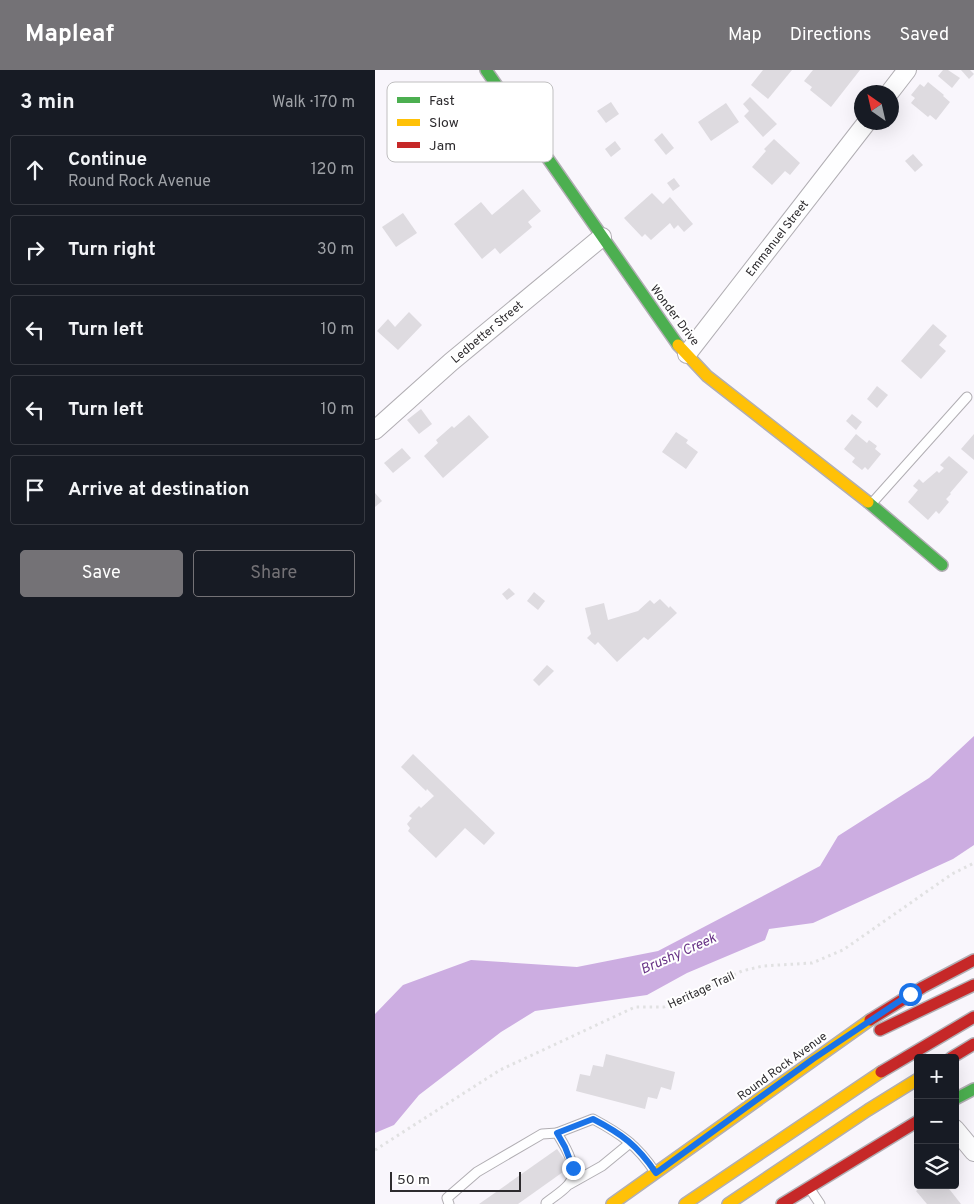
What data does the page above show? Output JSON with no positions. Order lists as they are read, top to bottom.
{
  "streets": {
    "main road": ["Wonder Drive", "Round Rock Avenue"],
    "street": ["Emmanuel Street", "Ledbetter Street"],
    "path": ["Heritage Trail"]
  },
  "crossings": [
    ["Emmanuel Street", "Wonder Drive"],
    ["Wonder Drive", "Ledbetter Street"]
  ],
  "water": ["Brushy Creek"],
  "legend": ["Fast", "Slow", "Jam"],
  "scale_bar": "50 m",
  "north": "top left",
  "page": {
    "header": "Mapleaf",
    "nav": ["Map", "Directions", "Saved"],
    "heading": ["3 min", "Walk · 170 m"],
    "list": [
      ["Continue", "Round Rock Avenue", "120 m"],
      ["Turn right", "30 m"],
      ["Turn left", "10 m"],
      ["Turn left", "10 m"],
      "Arrive at destination"
    ],
    "buttons": ["Save", "Share"],
    "map_buttons": ["+", "−"],
    "scale": "50 m"
  }
}
